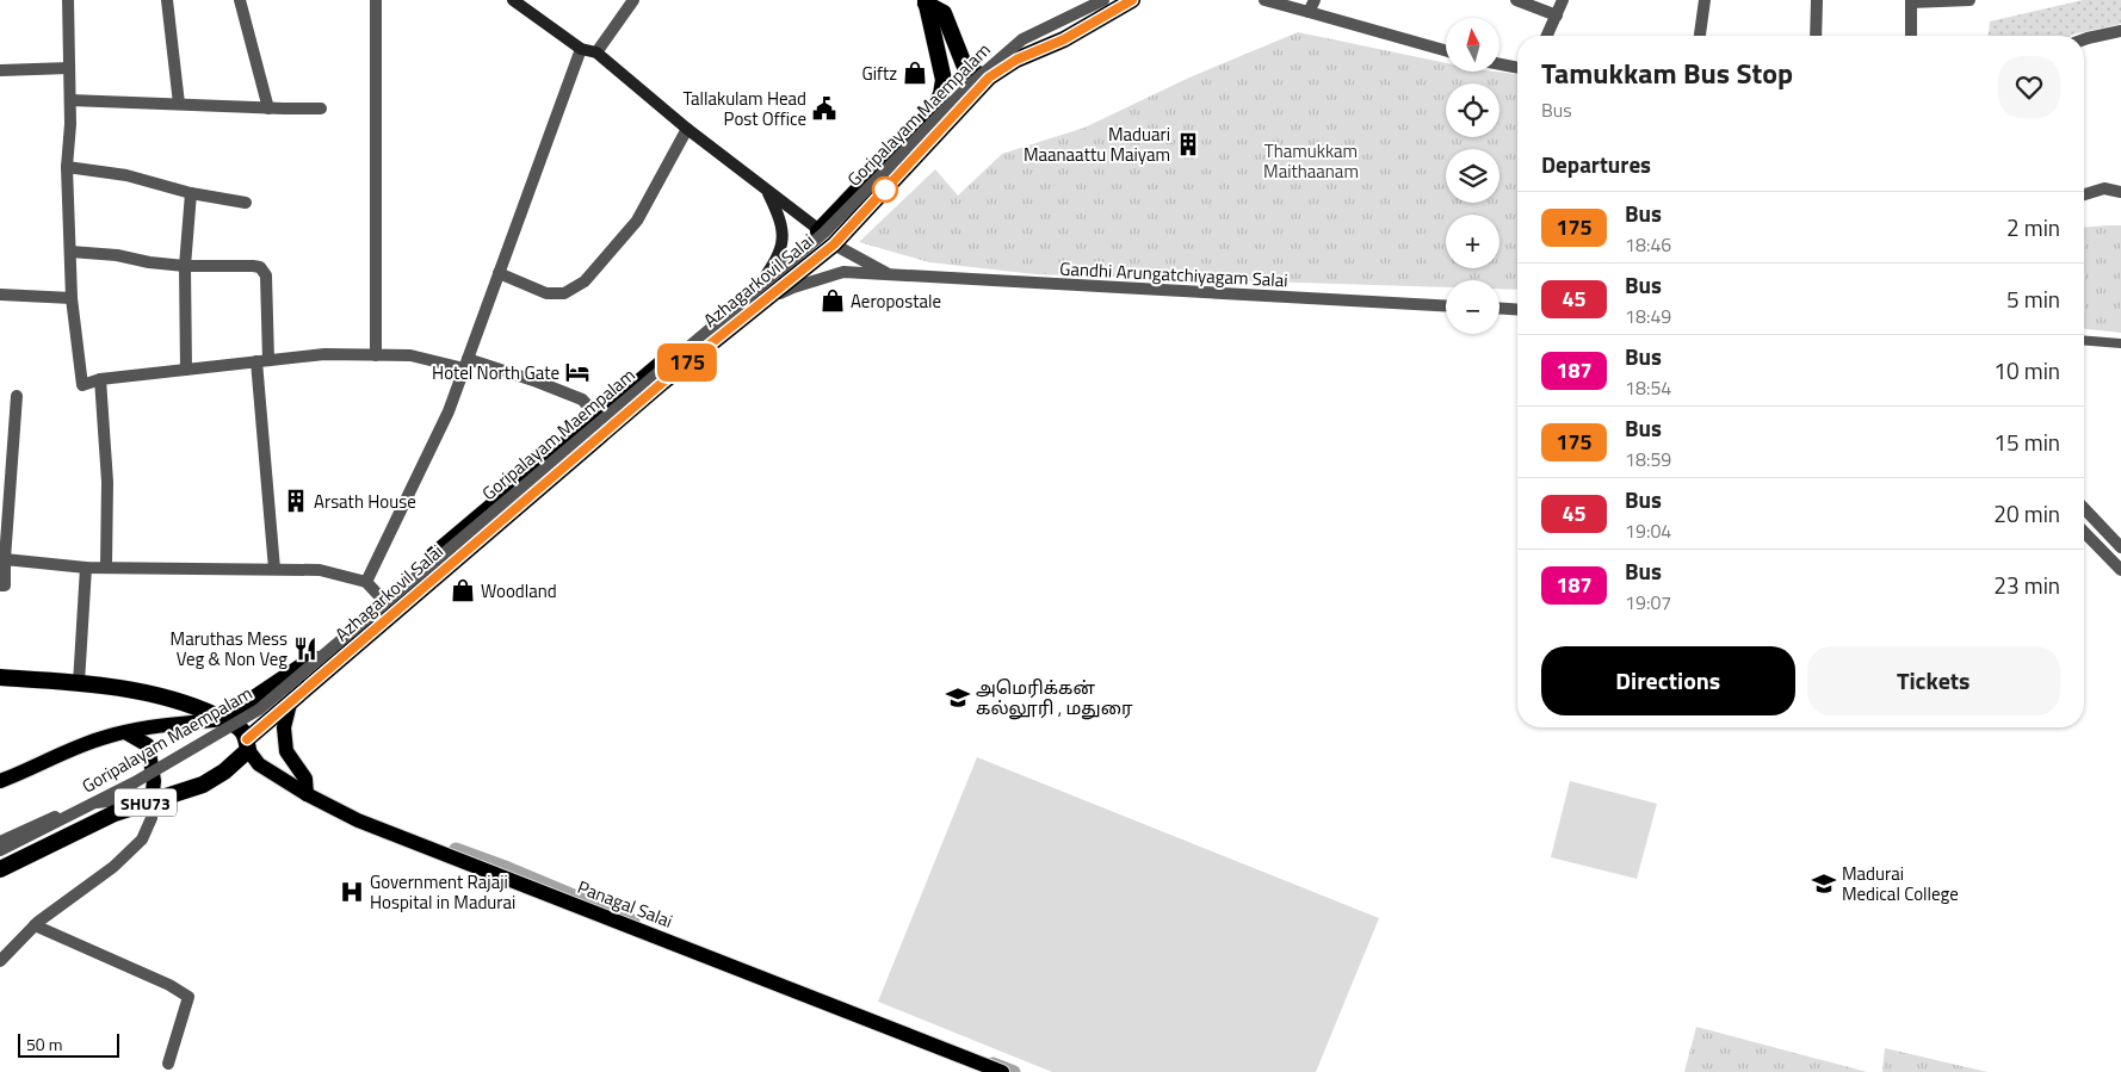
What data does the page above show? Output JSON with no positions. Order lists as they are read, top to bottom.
{
  "streets": {
    "highway": ["Azhagarkovil Salai", "SHU73"],
    "main road": ["Panagal Salai"],
    "street": ["Goripalayam Maempalam", "Gandhi Arungatchiyagam Salai"]
  },
  "crossings": [
    ["Gandhi Arungatchiyagam Salai", "Azhagarkovil Salai"],
    ["Azhagarkovil Salai", "SHU73"],
    ["Azhagarkovil Salai", "Panagal Salai"],
    ["SHU73", "Panagal Salai"]
  ],
  "parks": ["Thamukkam Maithaanam"],
  "places": {
    "shop": ["Giftz", "Aeropostale", "Woodland"],
    "public building": ["Tallakulam Head Post Office"],
    "building": ["Maduari Maanaattu Maiyam", "Arsath House"],
    "hotel": ["Hotel North Gate"],
    "restaurant": ["Maruthas Mess Veg & Non Veg"],
    "school or university": ["அமெரிக்கன் கல்லூரி , மதுரை", "Madurai Medical College"],
    "hospital": ["Government Rajaji Hospital in Madurai"]
  },
  "lines": ["bus line 175"],
  "scale_bar": "50 m",
  "north": "top",
  "page": {
    "on_map": "175",
    "map_buttons": ["+", "−"],
    "heading": [
      ["Tamukkam Bus Stop", "Bus"],
      "Departures"
    ],
    "list": [
      {
        "mark": "175",
        "name": "Bus",
        "note": "18:46",
        "value": "2 min"
      },
      {
        "mark": "45",
        "name": "Bus",
        "note": "18:49",
        "value": "5 min"
      },
      {
        "mark": "187",
        "name": "Bus",
        "note": "18:54",
        "value": "10 min"
      },
      {
        "mark": "175",
        "name": "Bus",
        "note": "18:59",
        "value": "15 min"
      },
      {
        "mark": "45",
        "name": "Bus",
        "note": "19:04",
        "value": "20 min"
      },
      {
        "mark": "187",
        "name": "Bus",
        "note": "19:07",
        "value": "23 min"
      }
    ],
    "buttons": ["Directions", "Tickets"],
    "scale": "50 m"
  }
}
